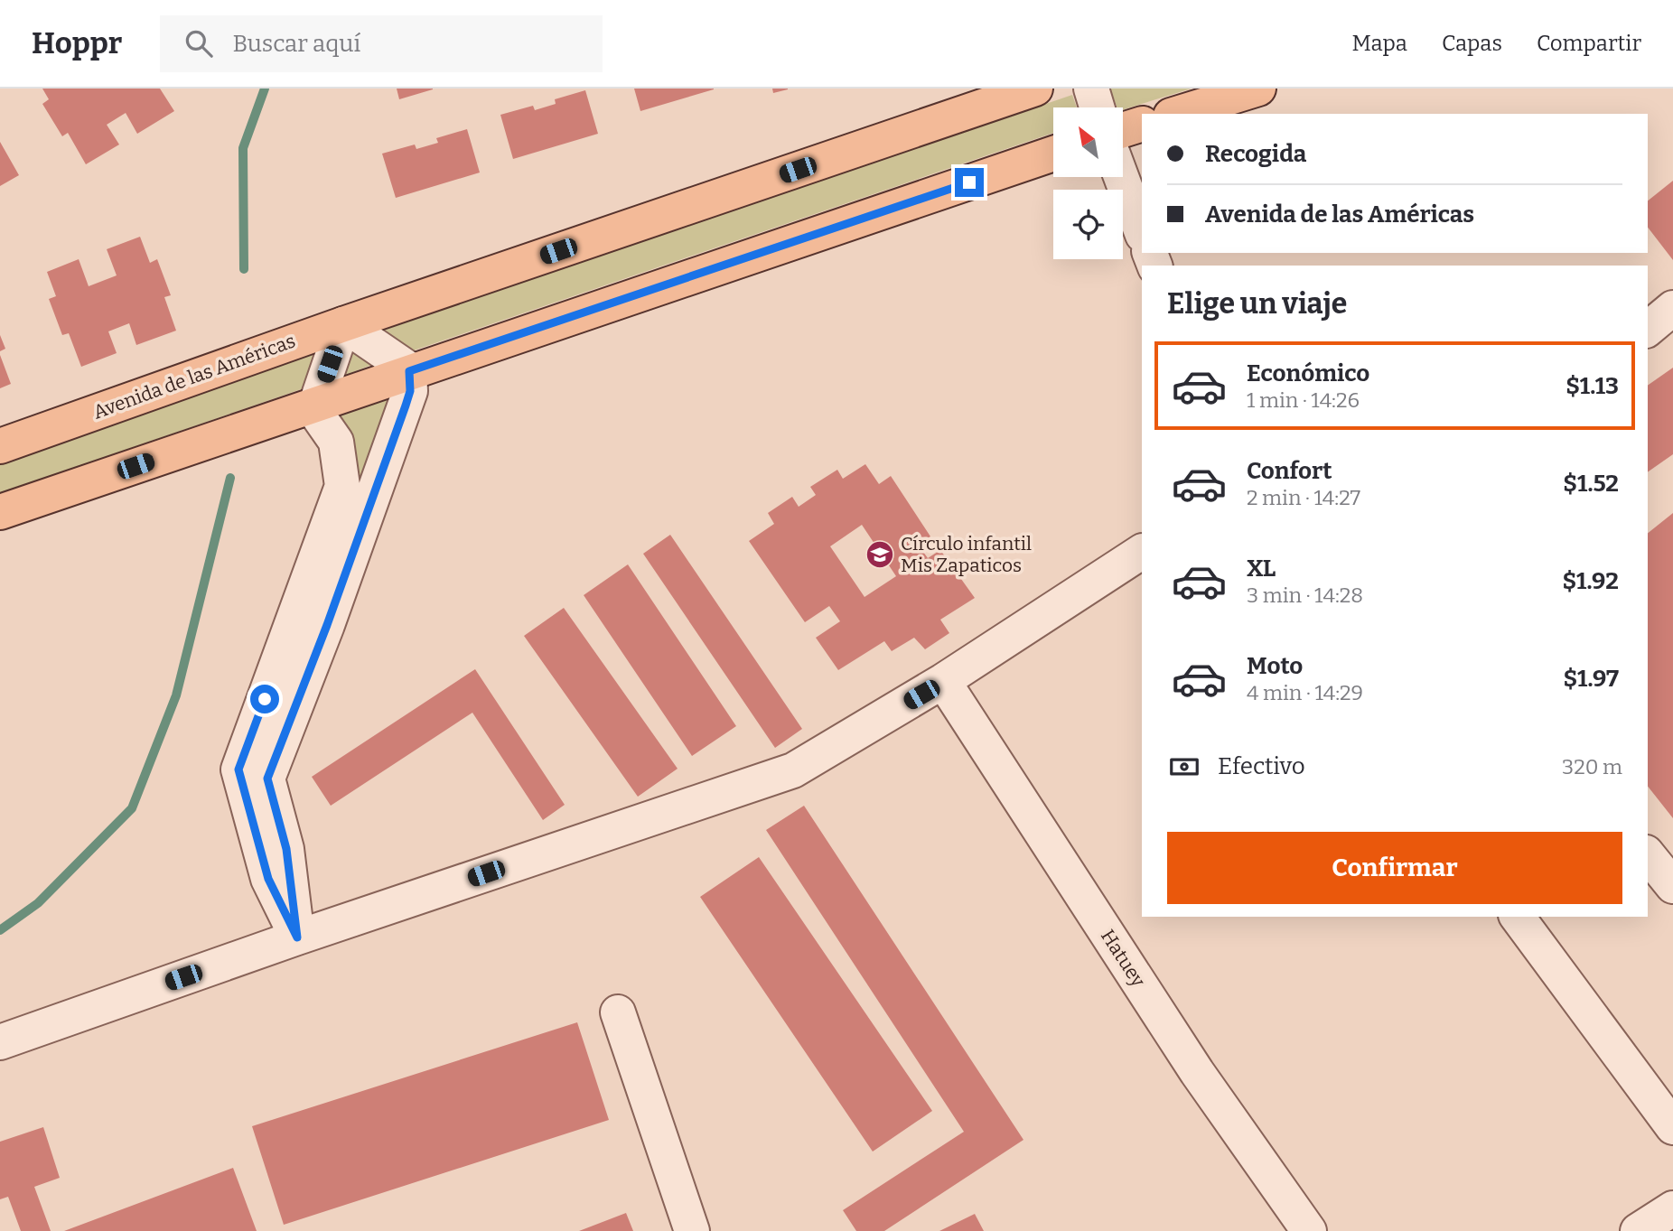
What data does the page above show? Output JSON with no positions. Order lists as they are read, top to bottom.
{
  "streets": {
    "main road": ["Avenida de las Américas"],
    "street": ["Hatuey"]
  },
  "places": {
    "school or university": ["Círculo infantil Mis Zapaticos"]
  },
  "north": "top left",
  "page": {
    "header": "Hoppr",
    "search": "Buscar aquí",
    "nav": ["Mapa", "Capas", "Compartir"],
    "banner": ["Recogida", "Avenida de las Américas"],
    "heading": "Elige un viaje",
    "list": [
      {
        "name": "Económico",
        "note": "1 min · 14:26",
        "value": "$1.13"
      },
      {
        "name": "Confort",
        "note": "2 min · 14:27",
        "value": "$1.52"
      },
      {
        "name": "XL",
        "note": "3 min · 14:28",
        "value": "$1.92"
      },
      {
        "name": "Moto",
        "note": "4 min · 14:29",
        "value": "$1.97"
      }
    ],
    "pay": ["Efectivo", "320 m"],
    "buttons": "Confirmar"
  }
}
